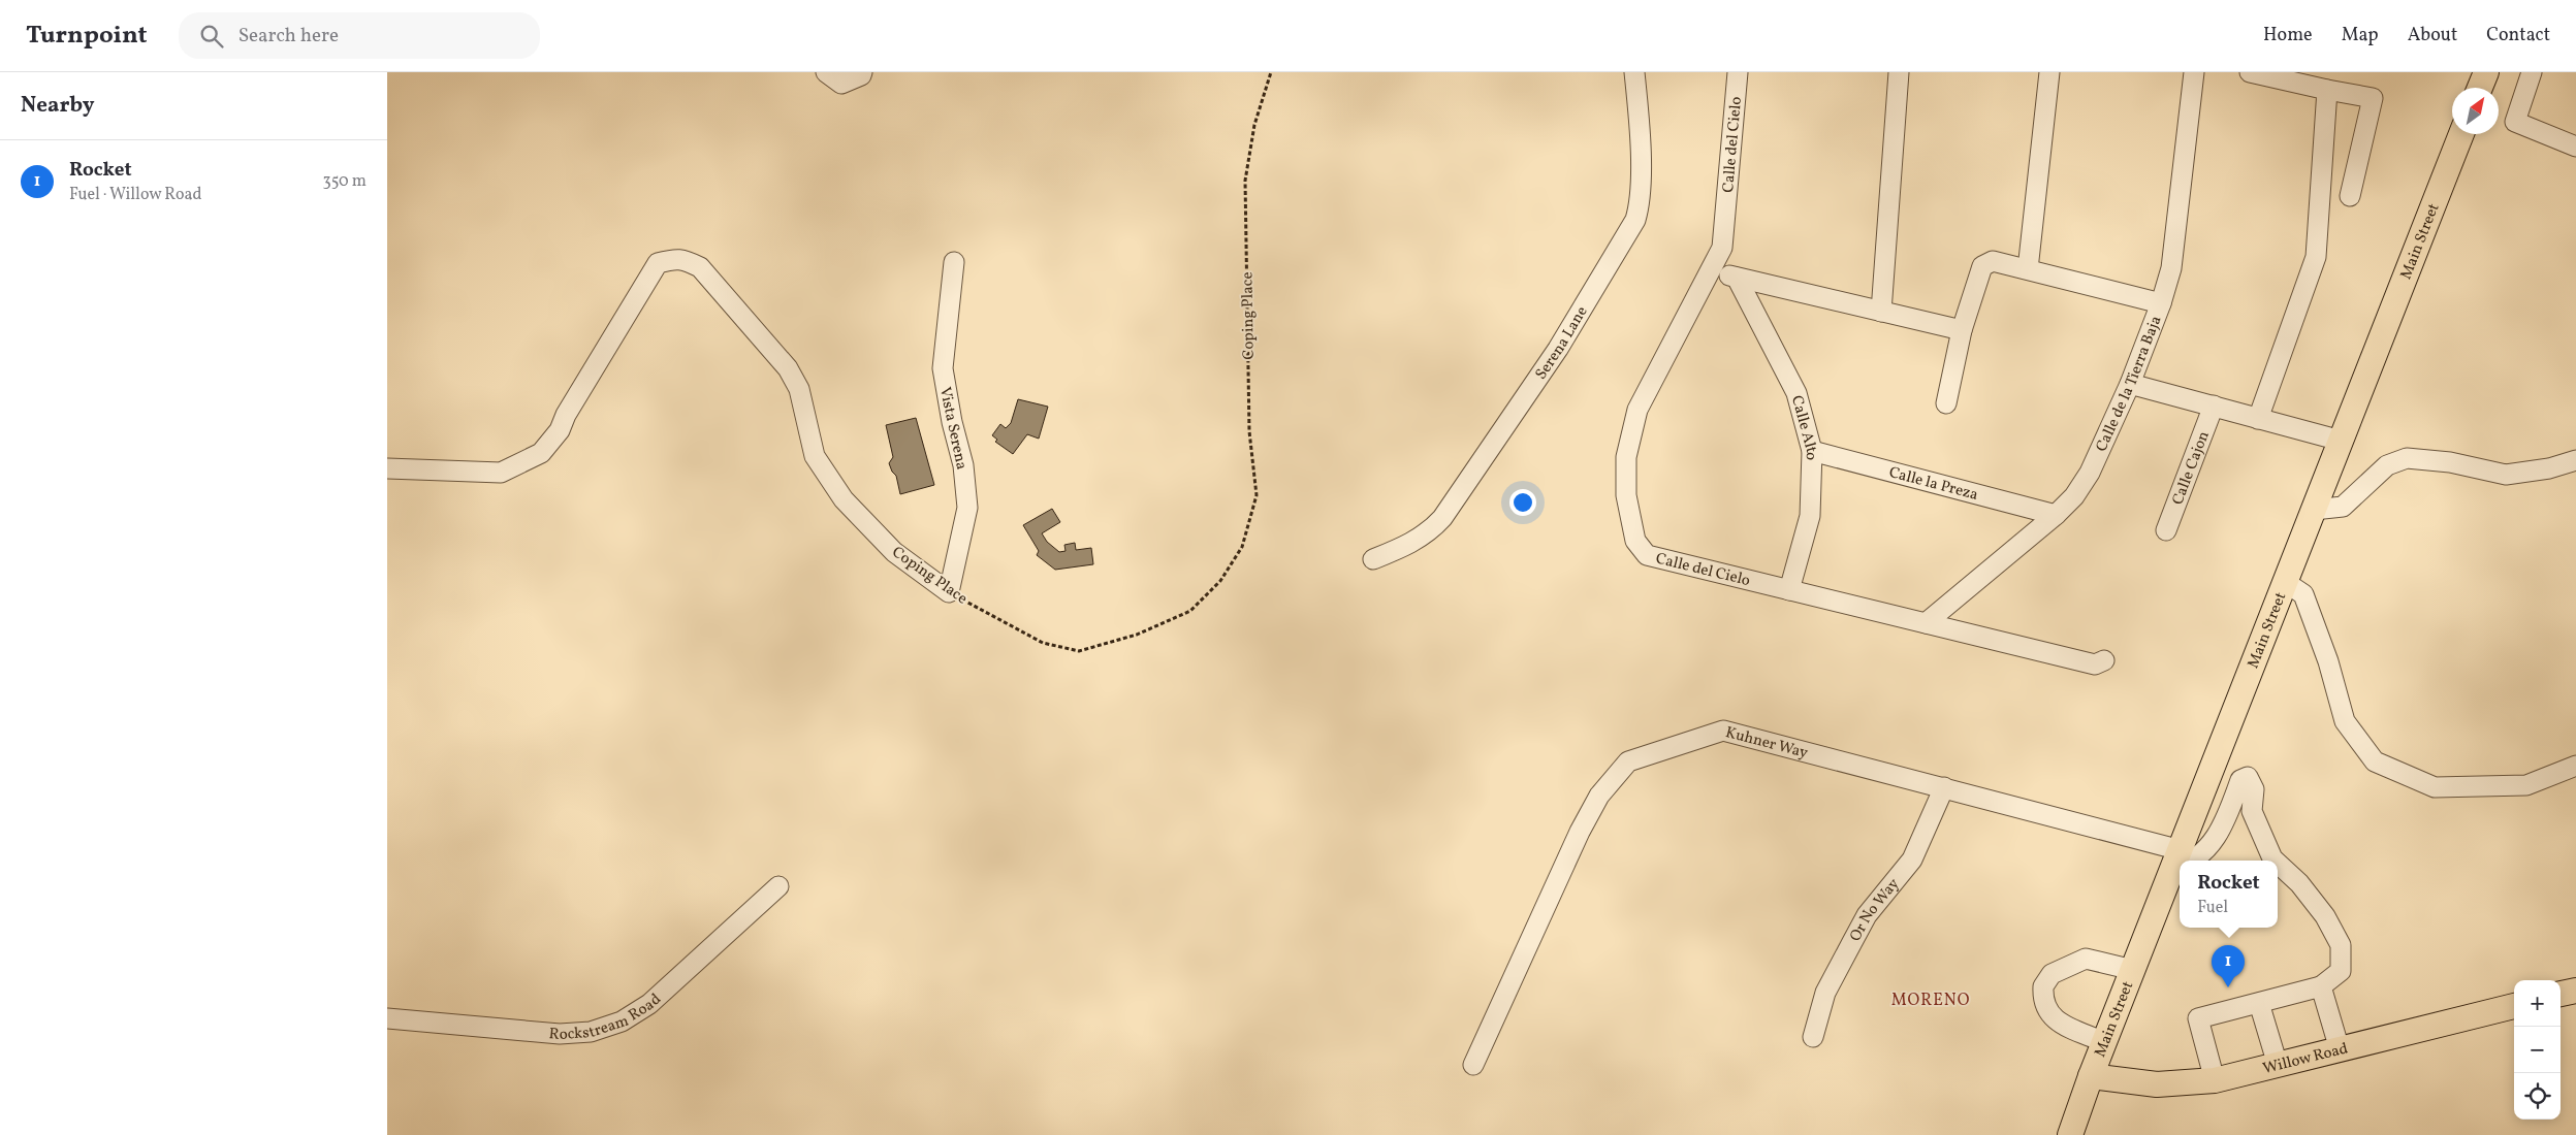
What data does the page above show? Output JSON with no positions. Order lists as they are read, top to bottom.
{
  "streets": {
    "main road": ["Main Street", "Willow Road"],
    "street": [
      "Calle del Cielo",
      "Coping Place",
      "Serena Lane",
      "Calle de la Tierra Baja",
      "Vista Serena",
      "Calle Alto",
      "Calle Cajon",
      "Calle la Preza",
      "Kuhner Way",
      "Or No Way",
      "Rockstream Road"
    ]
  },
  "crossings": [
    ["Calle del Cielo", "Calle de la Tierra Baja"],
    ["Calle del Cielo", "Calle Alto"],
    ["Main Street", "Kuhner Way"],
    ["Main Street", "Willow Road"],
    ["Coping Place", "Vista Serena"],
    ["Calle de la Tierra Baja", "Calle la Preza"],
    ["Calle Alto", "Calle la Preza"],
    ["Kuhner Way", "Or No Way"]
  ],
  "districts": ["MORENO"],
  "north": "top right",
  "page": {
    "header": "Turnpoint",
    "search": "Search here",
    "nav": [
      "Home",
      "Map",
      "About",
      "Contact"
    ],
    "heading": "Nearby",
    "list": [
      {
        "mark": "1",
        "name": "Rocket",
        "note": "Fuel · Willow Road",
        "value": "350 m"
      }
    ],
    "popup": ["Rocket", "Fuel"],
    "pins": "1",
    "map_buttons": ["+", "−"]
  }
}
